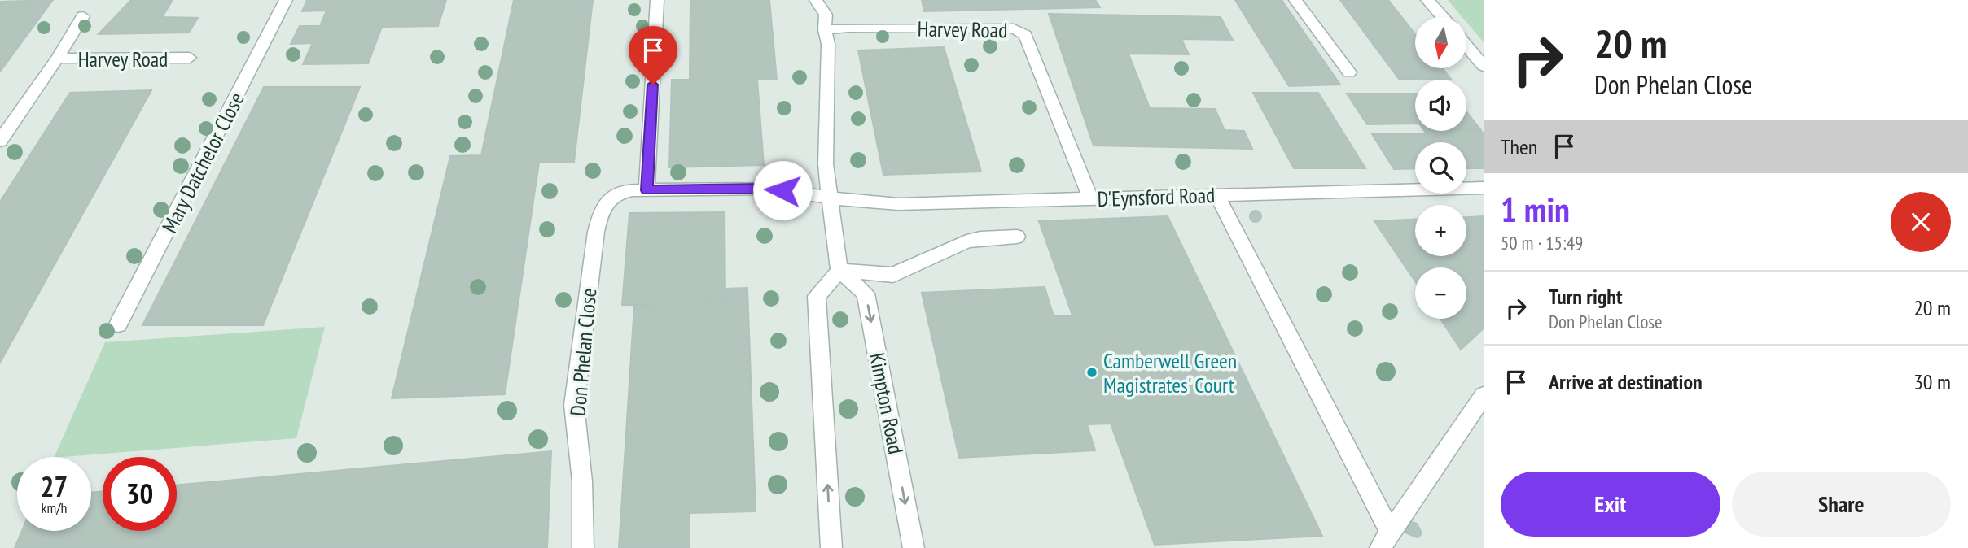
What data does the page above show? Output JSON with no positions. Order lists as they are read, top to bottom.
{
  "streets": {
    "street": [
      "Harvey Road",
      "Mary Datchelor Close",
      "D'Eynsford Road",
      "Don Phelan Close",
      "Kimpton Road"
    ]
  },
  "crossings": [
    ["Harvey Road", "D'Eynsford Road"],
    ["D'Eynsford Road", "Don Phelan Close"]
  ],
  "places": ["Camberwell Green Magistrates' Court"],
  "north": "bottom",
  "page": {
    "turn": ["20 m", "Don Phelan Close"],
    "map_buttons": ["+", "−"],
    "then": "Then",
    "heading": ["1 min", "50 m · 15:49"],
    "list": [
      {
        "name": "Turn right",
        "note": "Don Phelan Close",
        "value": "20 m"
      },
      {
        "name": "Arrive at destination",
        "value": "30 m"
      }
    ],
    "speed": "27 km/h",
    "limit": "30",
    "buttons": ["Exit", "Share"]
  }
}
